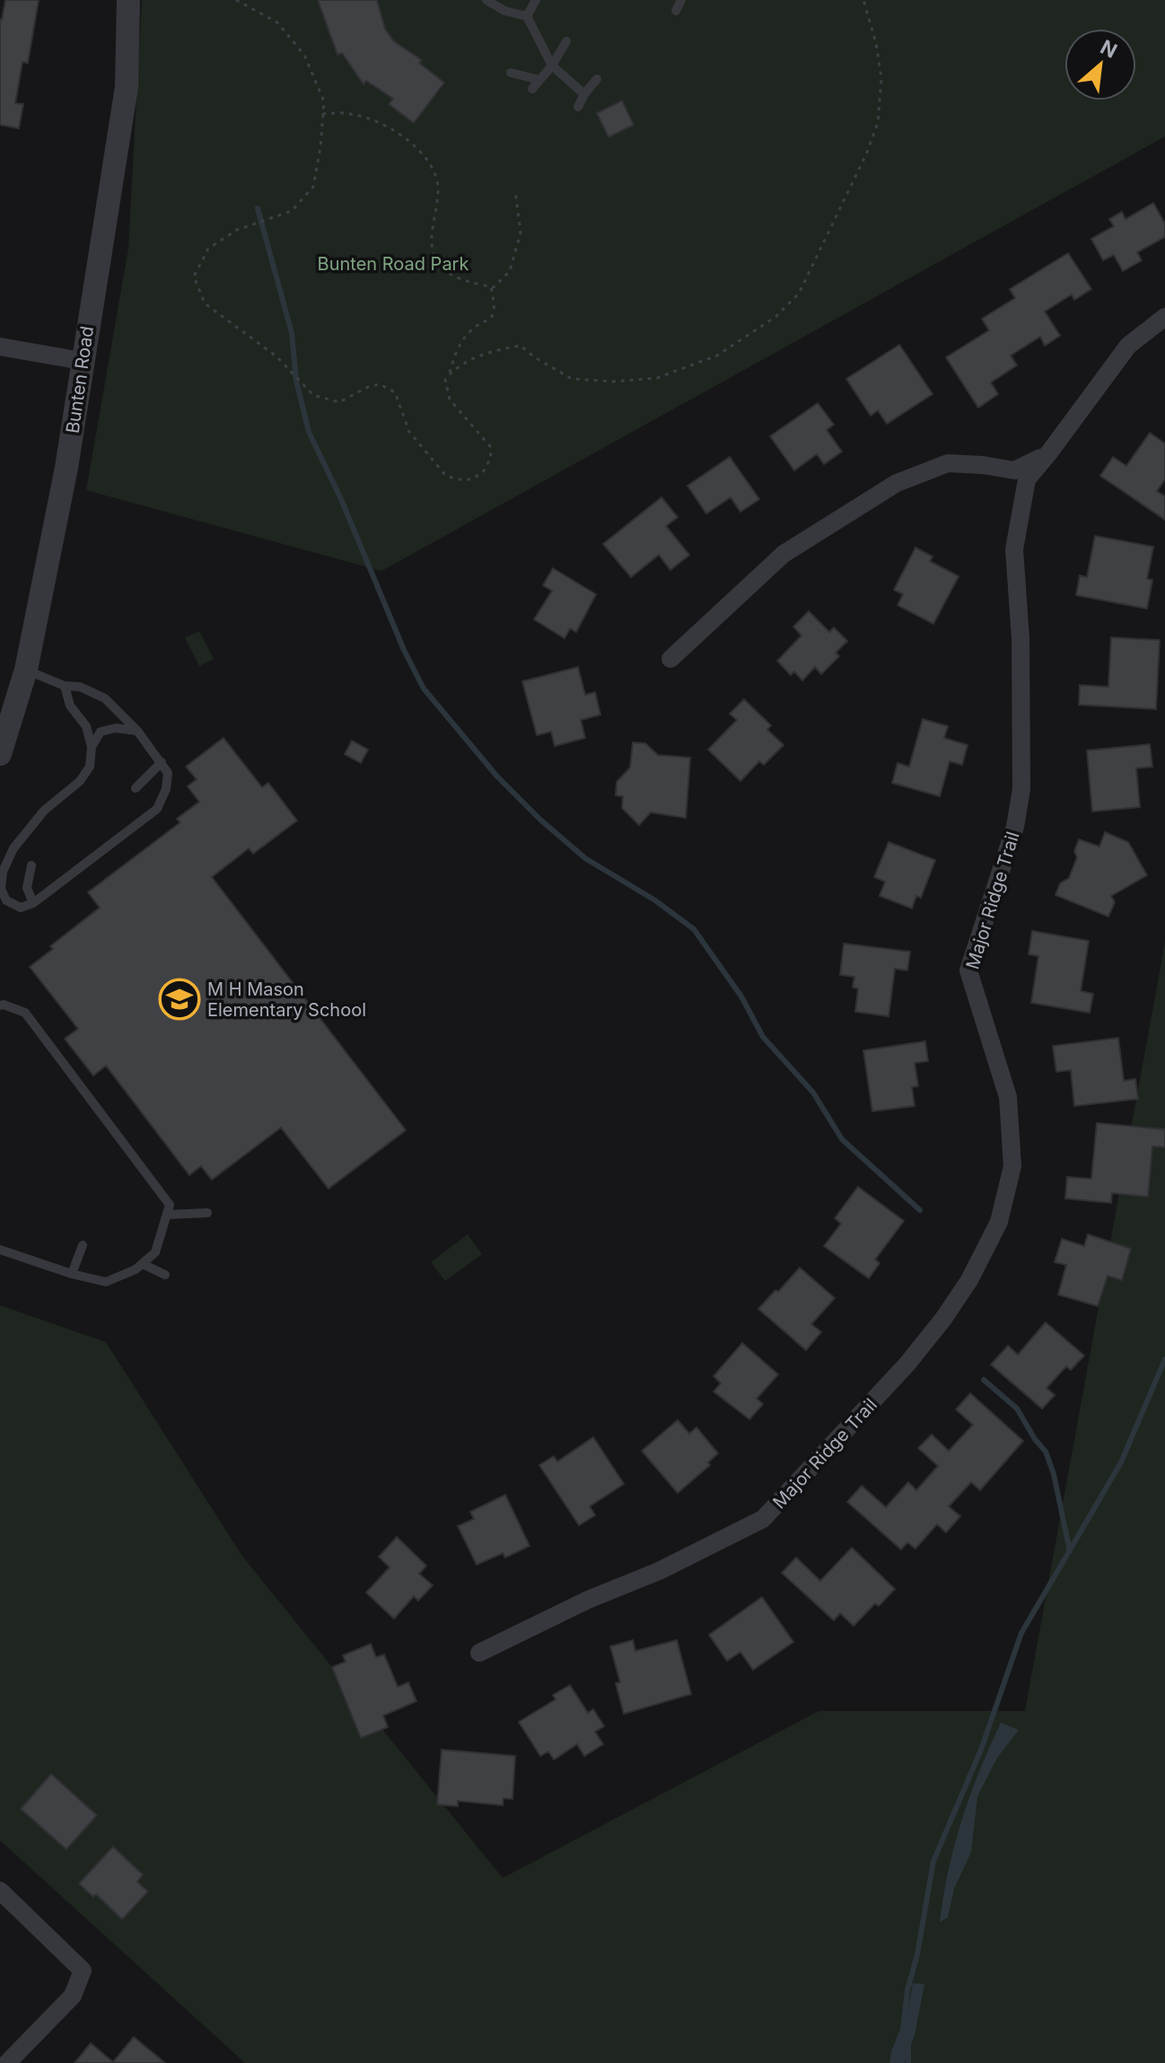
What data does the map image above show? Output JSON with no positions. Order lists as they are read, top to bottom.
{
  "streets": {
    "street": ["Bunten Road", "Major Ridge Trail"]
  },
  "parks": ["Bunten Road Park"],
  "places": {
    "school or university": ["M H Mason Elementary School"]
  },
  "north": "top right"
}
